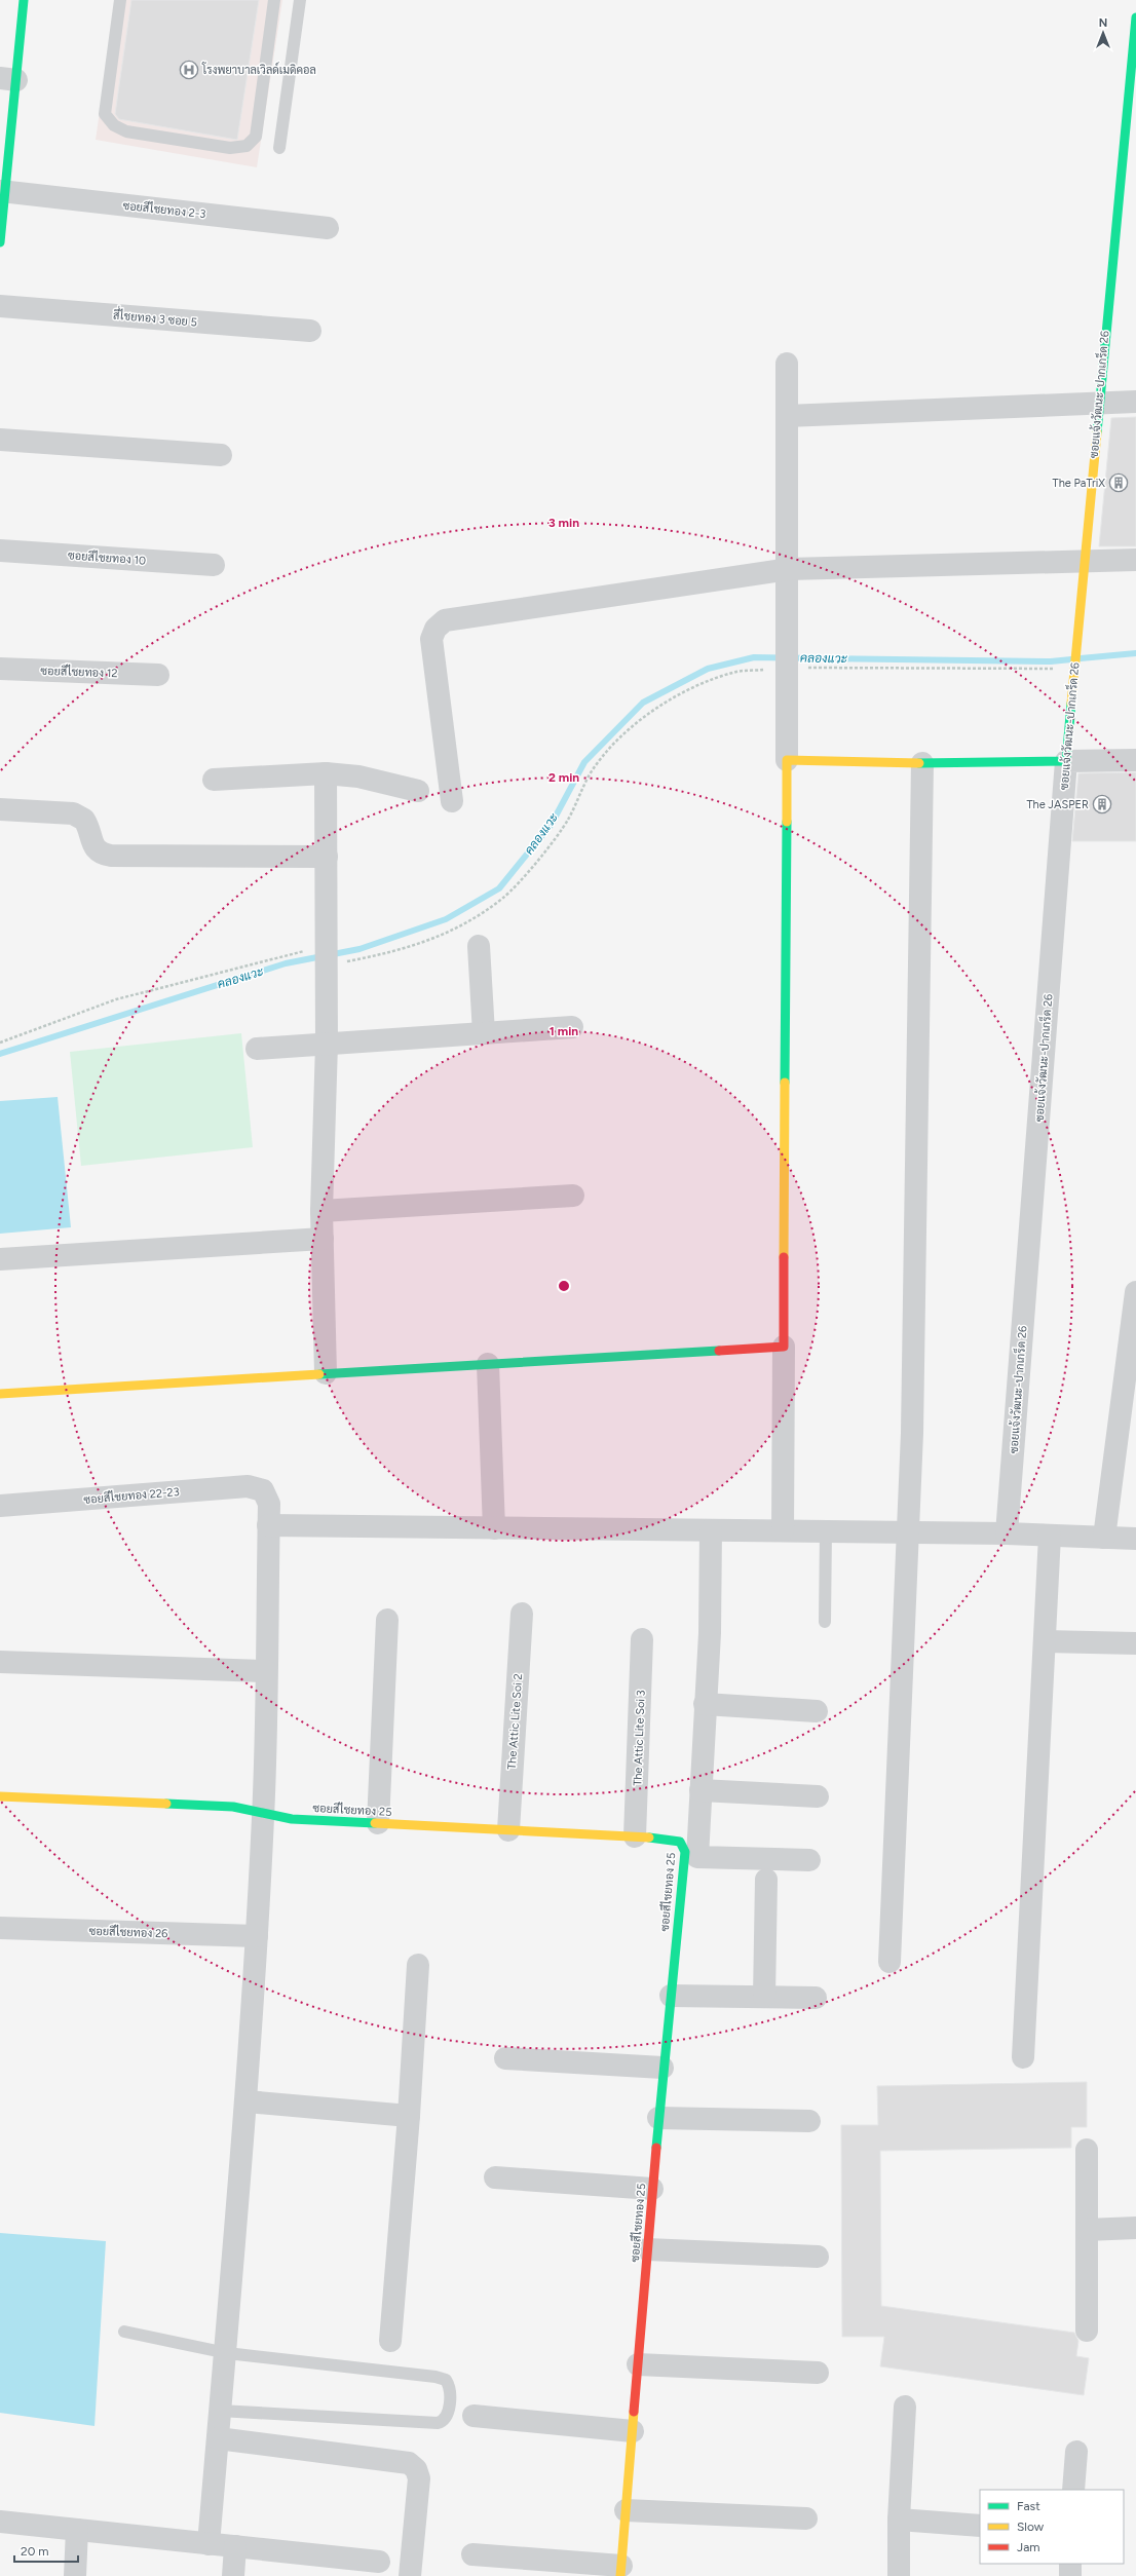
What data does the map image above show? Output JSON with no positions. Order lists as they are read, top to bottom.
{
  "streets": {
    "street": [
      "ซอยสีไชยทอง 2-3",
      "สี่ไชยทอง 3 ซอย 5",
      "ซอยแจ้งวัฒนะ-ปากเกร็ด 26",
      "ซอยสีไชยทอง 10",
      "ซอยสีไชยทอง 12",
      "ซอยสีไชยทอง 22-23",
      "The Attic Lite Soi 2",
      "The Attic Lite Soi 3",
      "ซอยสีไชยทอง 25",
      "ซอยสีไชยทอง 26"
    ]
  },
  "crossings": [
    ["The Attic Lite Soi 2", "ซอยสีไชยทอง 25"],
    ["The Attic Lite Soi 3", "ซอยสีไชยทอง 25"]
  ],
  "water": ["คลองแวะ"],
  "places": {
    "hospital": ["โรงพยาบาลเวิลด์เมดิคอล"],
    "building": ["The PaTriX", "The JASPER"]
  },
  "legend": ["Fast", "Slow", "Jam"],
  "scale_bar": "20 m",
  "north": "top",
  "rings": ["3 min", "2 min", "1 min"]
}
